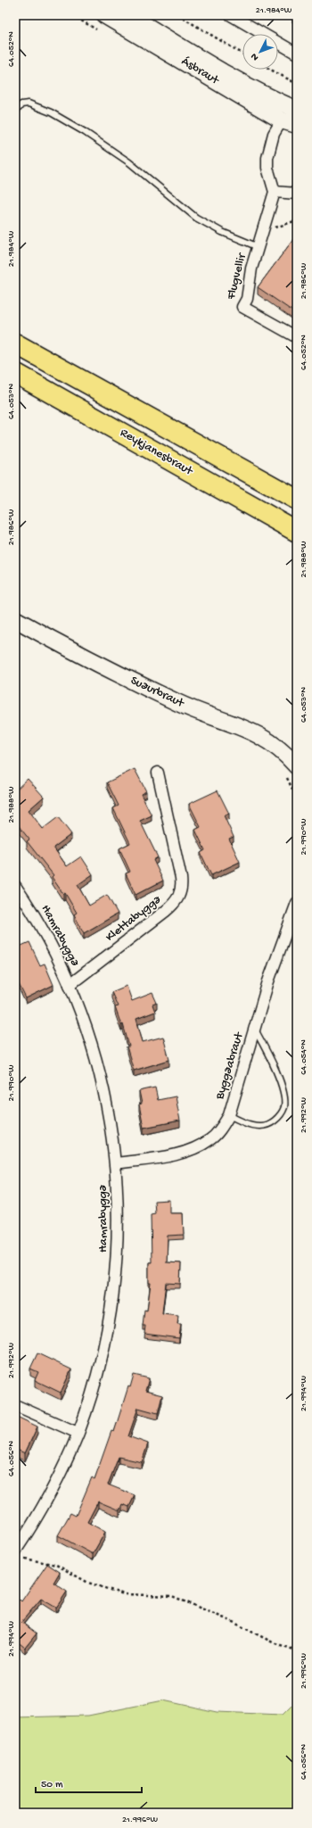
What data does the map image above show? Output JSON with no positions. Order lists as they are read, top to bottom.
{
  "streets": {
    "highway": ["Reykjanesbraut"],
    "street": [
      "Ásbraut",
      "Flugvellir",
      "Suðurbraut",
      "Klettabyggð",
      "Hamrabyggð",
      "Byggðabraut"
    ]
  },
  "crossings": [
    ["Klettabyggð", "Hamrabyggð"],
    ["Hamrabyggð", "Byggðabraut"]
  ],
  "scale_bar": "50 m",
  "north": "bottom left",
  "coordinates": [
    "21.984°W",
    "64.052°N",
    "21.986°W",
    "64.053°N",
    "21.988°W",
    "21.990°W",
    "64.054°N",
    "21.992°W",
    "21.994°W",
    "64.056°N",
    "21.996°W"
  ]
}
